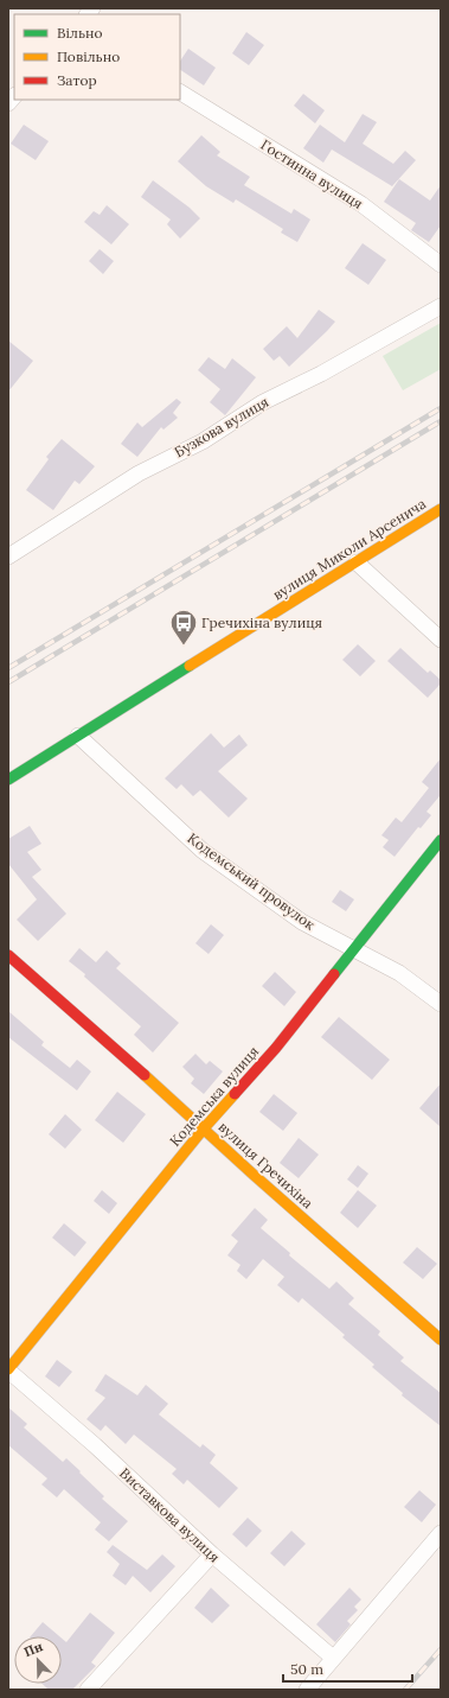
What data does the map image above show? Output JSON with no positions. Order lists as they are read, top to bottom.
{
  "streets": {
    "street": [
      "Гостинна вулиця",
      "Бузкова вулиця",
      "вулиця Миколи Арсенича",
      "Кодемський провулок",
      "Кодемська вулиця",
      "вулиця Гречихіна",
      "Виставкова вулиця"
    ]
  },
  "crossings": [
    ["вулиця Миколи Арсенича", "Кодемський провулок"],
    ["Кодемський провулок", "Кодемська вулиця"],
    ["Кодемська вулиця", "вулиця Гречихіна"],
    ["Кодемська вулиця", "Виставкова вулиця"]
  ],
  "places": {
    "bus stop": ["Гречихіна вулиця"]
  },
  "legend": ["Вільно", "Повільно", "Затор"],
  "scale_bar": "50 m",
  "north": "top left"
}
